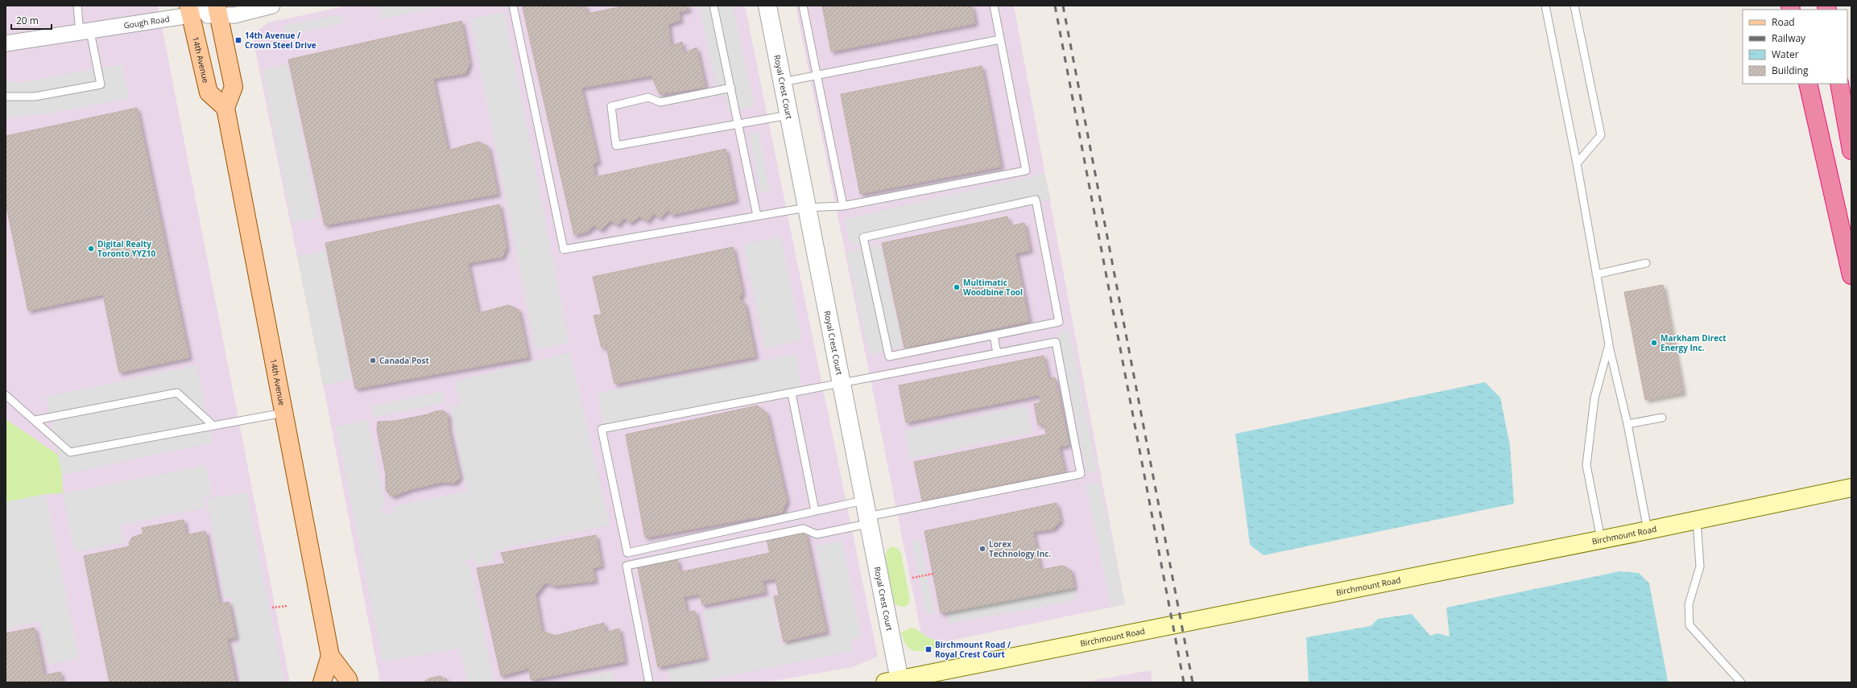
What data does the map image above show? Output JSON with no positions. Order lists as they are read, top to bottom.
{
  "streets": {
    "main road": ["14th Avenue", "Birchmount Road"],
    "street": ["Gough Road", "Royal Crest Court"]
  },
  "crossings": [
    ["Gough Road", "14th Avenue"],
    ["Royal Crest Court", "Birchmount Road"]
  ],
  "places": {
    "transit": ["14th Avenue / Crown Steel Drive", "Birchmount Road / Royal Crest Court"],
    "other": [
      "Digital Realty Toronto YYZ10",
      "Multimatic Woodbine Tool",
      "Markham Direct Energy Inc.",
      "Canada Post",
      "Lorex Technology Inc."
    ]
  },
  "legend": [
    "Road",
    "Railway",
    "Water",
    "Building"
  ],
  "scale_bar": "20 m"
}
